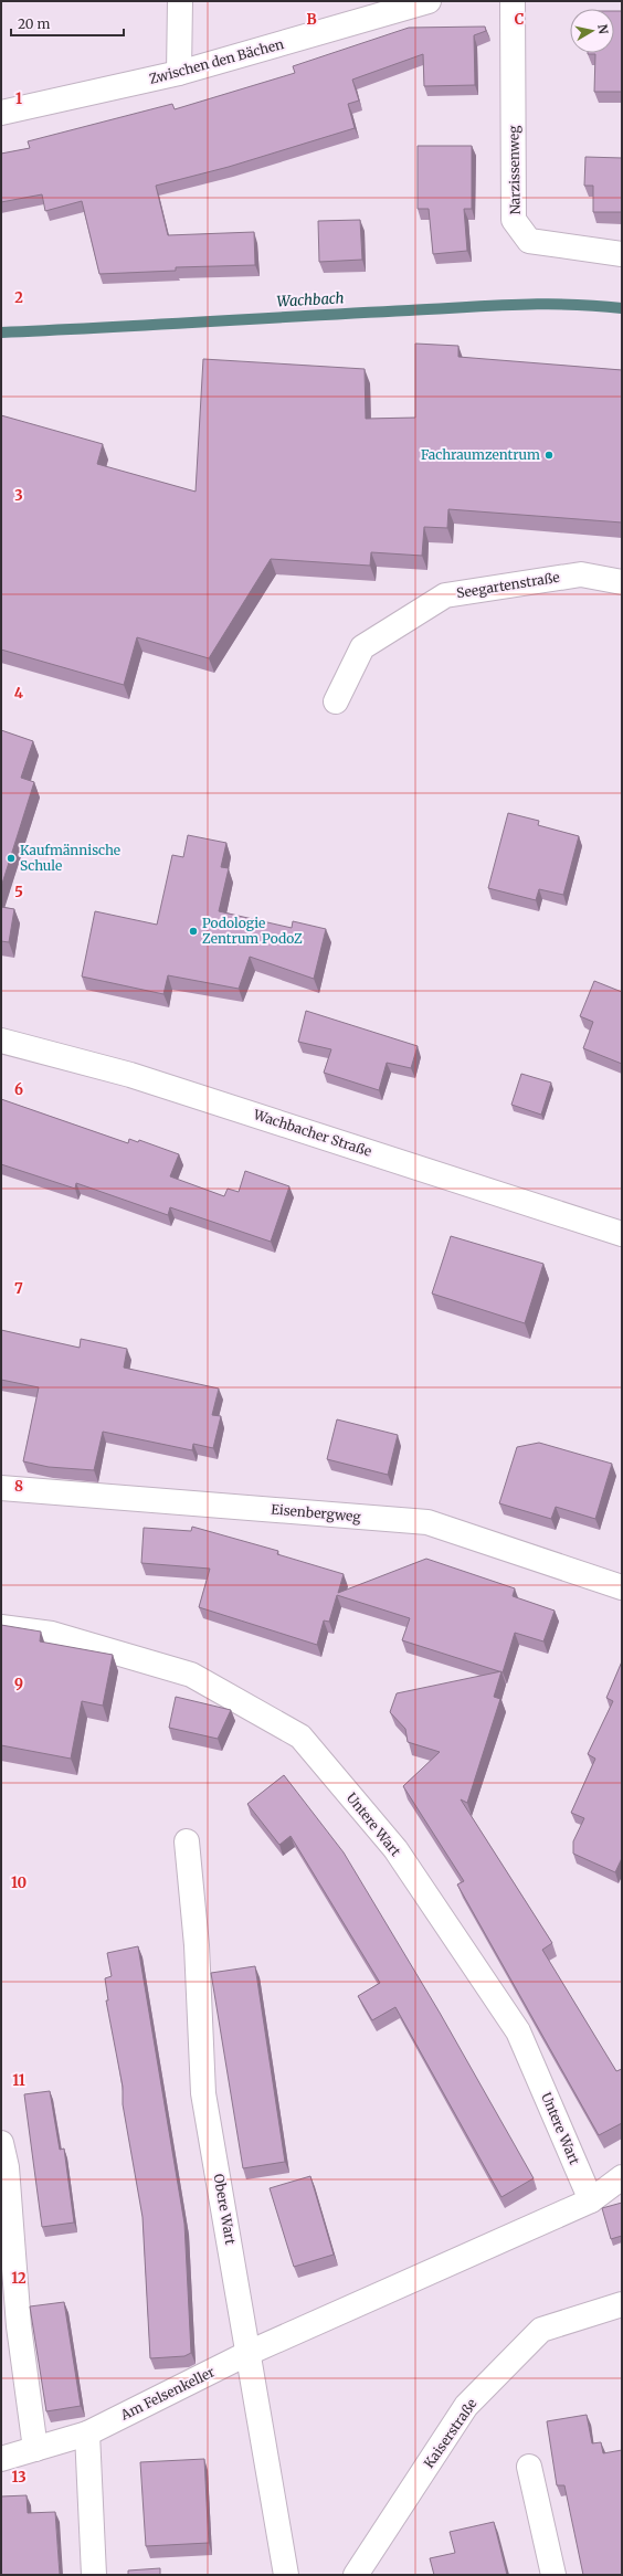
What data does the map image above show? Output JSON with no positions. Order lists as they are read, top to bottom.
{
  "streets": {
    "street": [
      "Zwischen den Bächen",
      "Narzissenweg",
      "Seegartenstraße",
      "Wachbacher Straße",
      "Eisenbergweg",
      "Untere Wart",
      "Obere Wart",
      "Am Felsenkeller",
      "Kaiserstraße"
    ]
  },
  "crossings": [
    ["Obere Wart", "Am Felsenkeller"]
  ],
  "water": ["Wachbach"],
  "places": ["Fachraumzentrum", "Kaufmännische Schule", "Podologie Zentrum PodoZ"],
  "scale_bar": "20 m",
  "north": "right",
  "grid": {
    "columns": ["B", "C"],
    "rows": [
      "1",
      "2",
      "3",
      "4",
      "5",
      "6",
      "7",
      "8",
      "9",
      "10",
      "11",
      "12",
      "13"
    ]
  }
}
